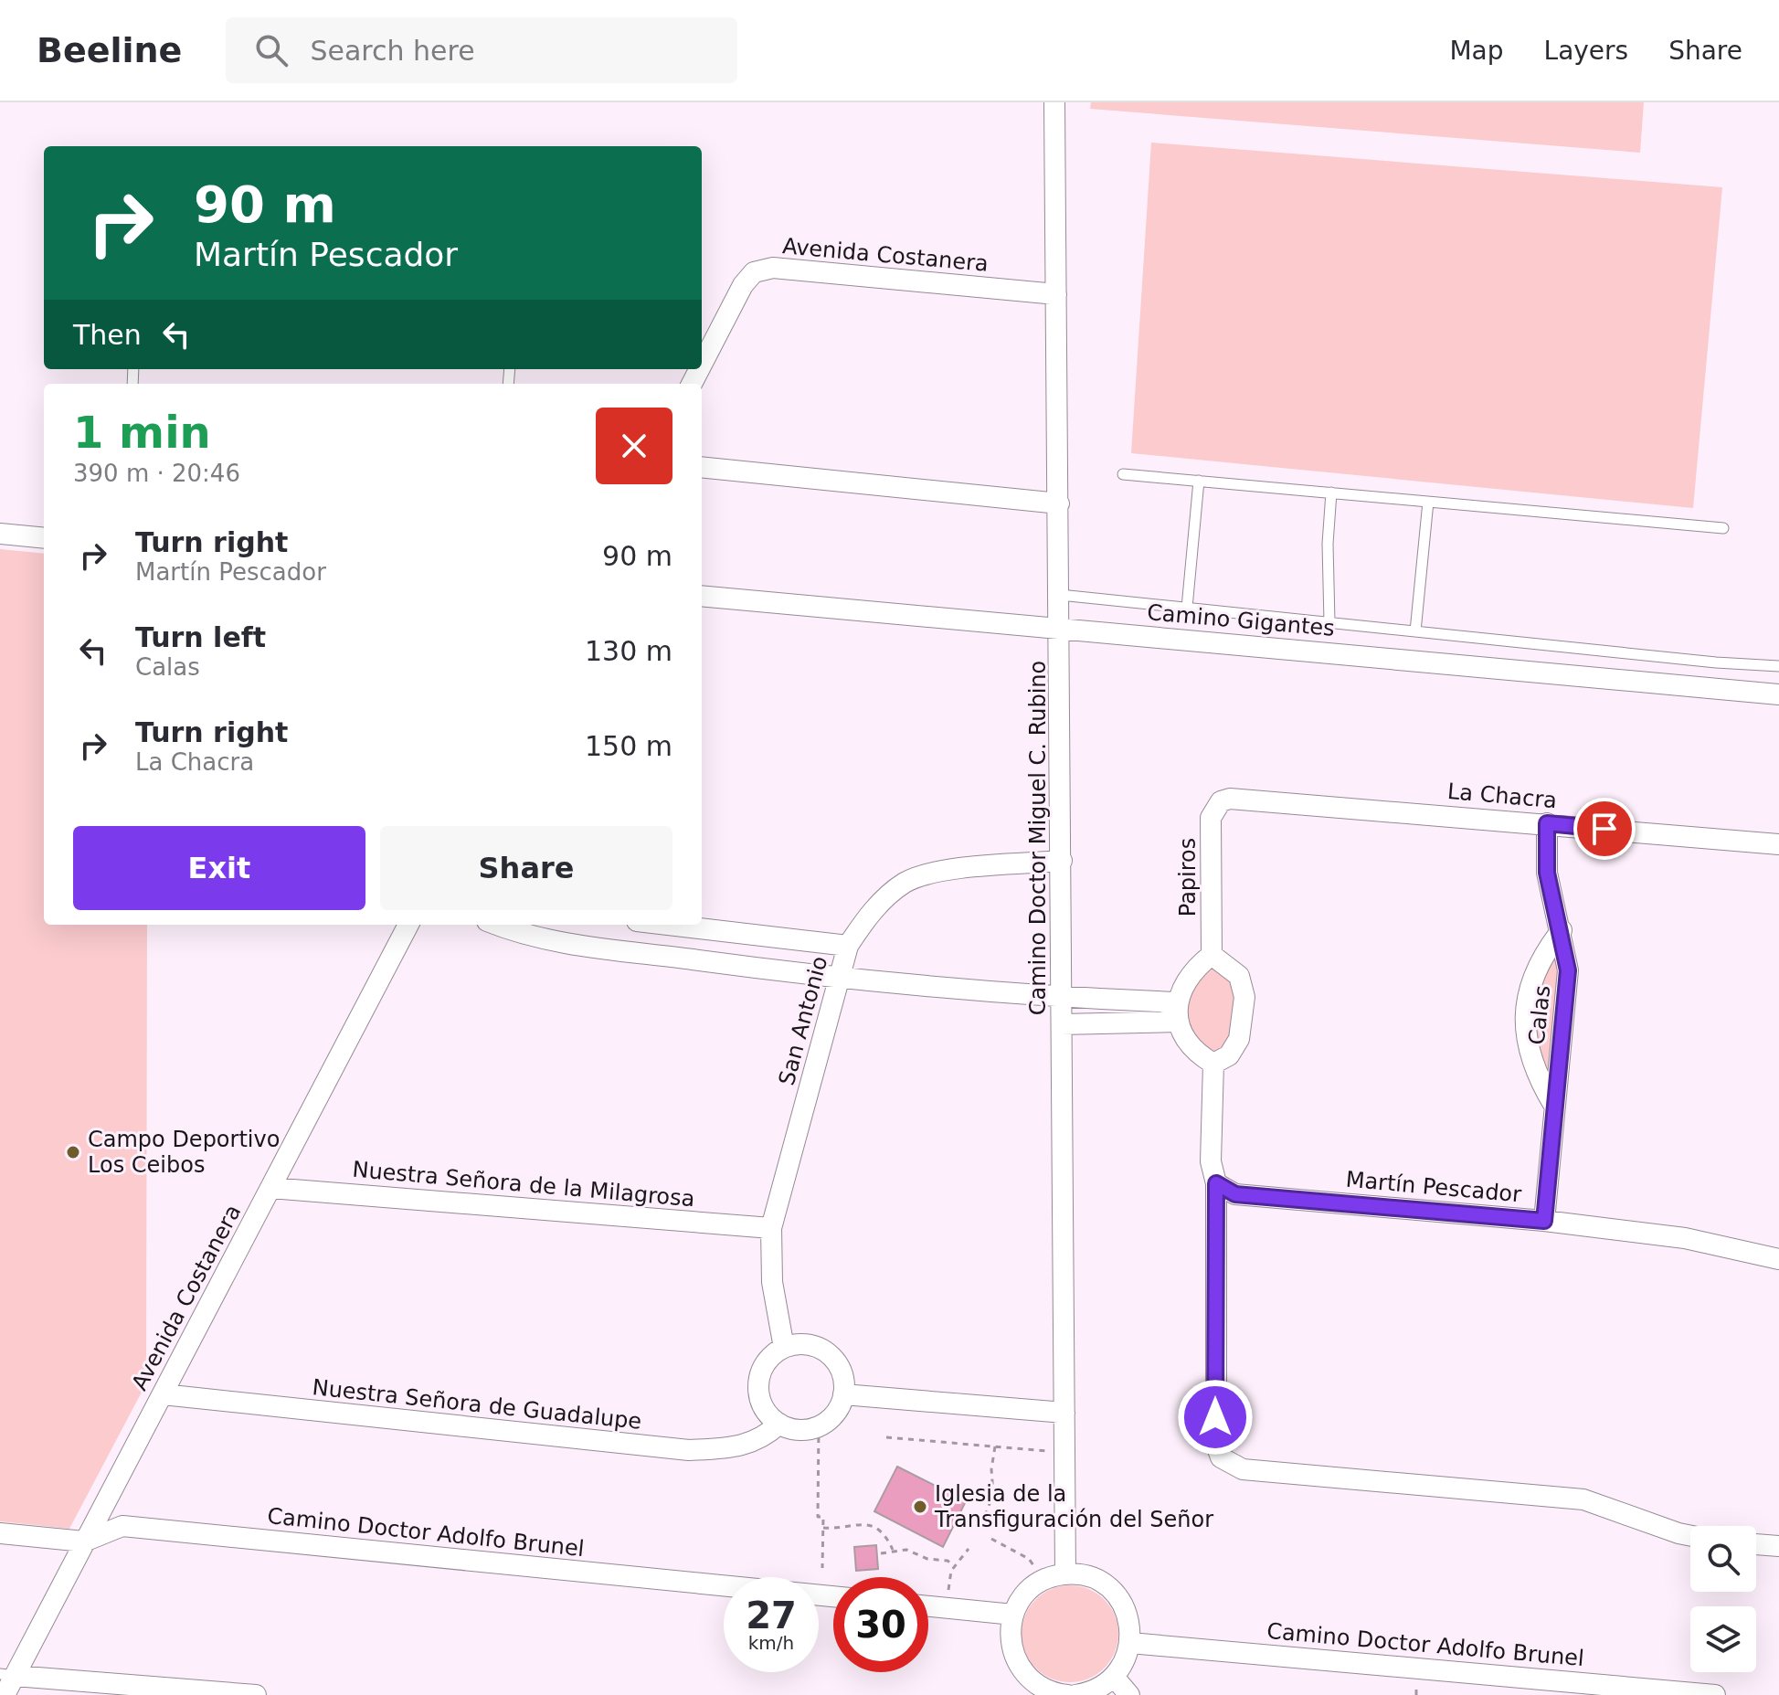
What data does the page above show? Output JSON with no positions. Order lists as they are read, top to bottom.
{
  "streets": {
    "street": [
      "Avenida Costanera",
      "Camino Gigantes",
      "La Chacra",
      "Camino Doctor Miguel C. Rubino",
      "Papiros",
      "Calas",
      "San Antonio",
      "Nuestra Señora de la Milagrosa",
      "Martín Pescador",
      "Nuestra Señora de Guadalupe",
      "Camino Doctor Adolfo Brunel"
    ]
  },
  "crossings": [
    ["Avenida Costanera", "Camino Doctor Miguel C. Rubino"],
    ["Avenida Costanera", "Nuestra Señora de la Milagrosa"],
    ["Avenida Costanera", "Nuestra Señora de Guadalupe"],
    ["Avenida Costanera", "Camino Doctor Adolfo Brunel"],
    ["Camino Gigantes", "Camino Doctor Miguel C. Rubino"],
    ["La Chacra", "Papiros"],
    ["La Chacra", "Calas"],
    ["Camino Doctor Miguel C. Rubino", "San Antonio"],
    ["Calas", "Martín Pescador"],
    ["San Antonio", "Nuestra Señora de la Milagrosa"],
    ["San Antonio", "Nuestra Señora de Guadalupe"]
  ],
  "places": ["Campo Deportivo Los Ceibos", "Iglesia de la Transfiguración del Señor"],
  "page": {
    "header": "Beeline",
    "search": "Search here",
    "nav": ["Map", "Layers", "Share"],
    "turn": ["90 m", "Martín Pescador"],
    "then": "Then",
    "heading": ["1 min", "390 m · 20:46"],
    "list": [
      {
        "name": "Turn right",
        "note": "Martín Pescador",
        "value": "90 m"
      },
      {
        "name": "Turn left",
        "note": "Calas",
        "value": "130 m"
      },
      {
        "name": "Turn right",
        "note": "La Chacra",
        "value": "150 m"
      }
    ],
    "buttons": ["Exit", "Share"],
    "speed": "27 km/h",
    "limit": "30"
  }
}
